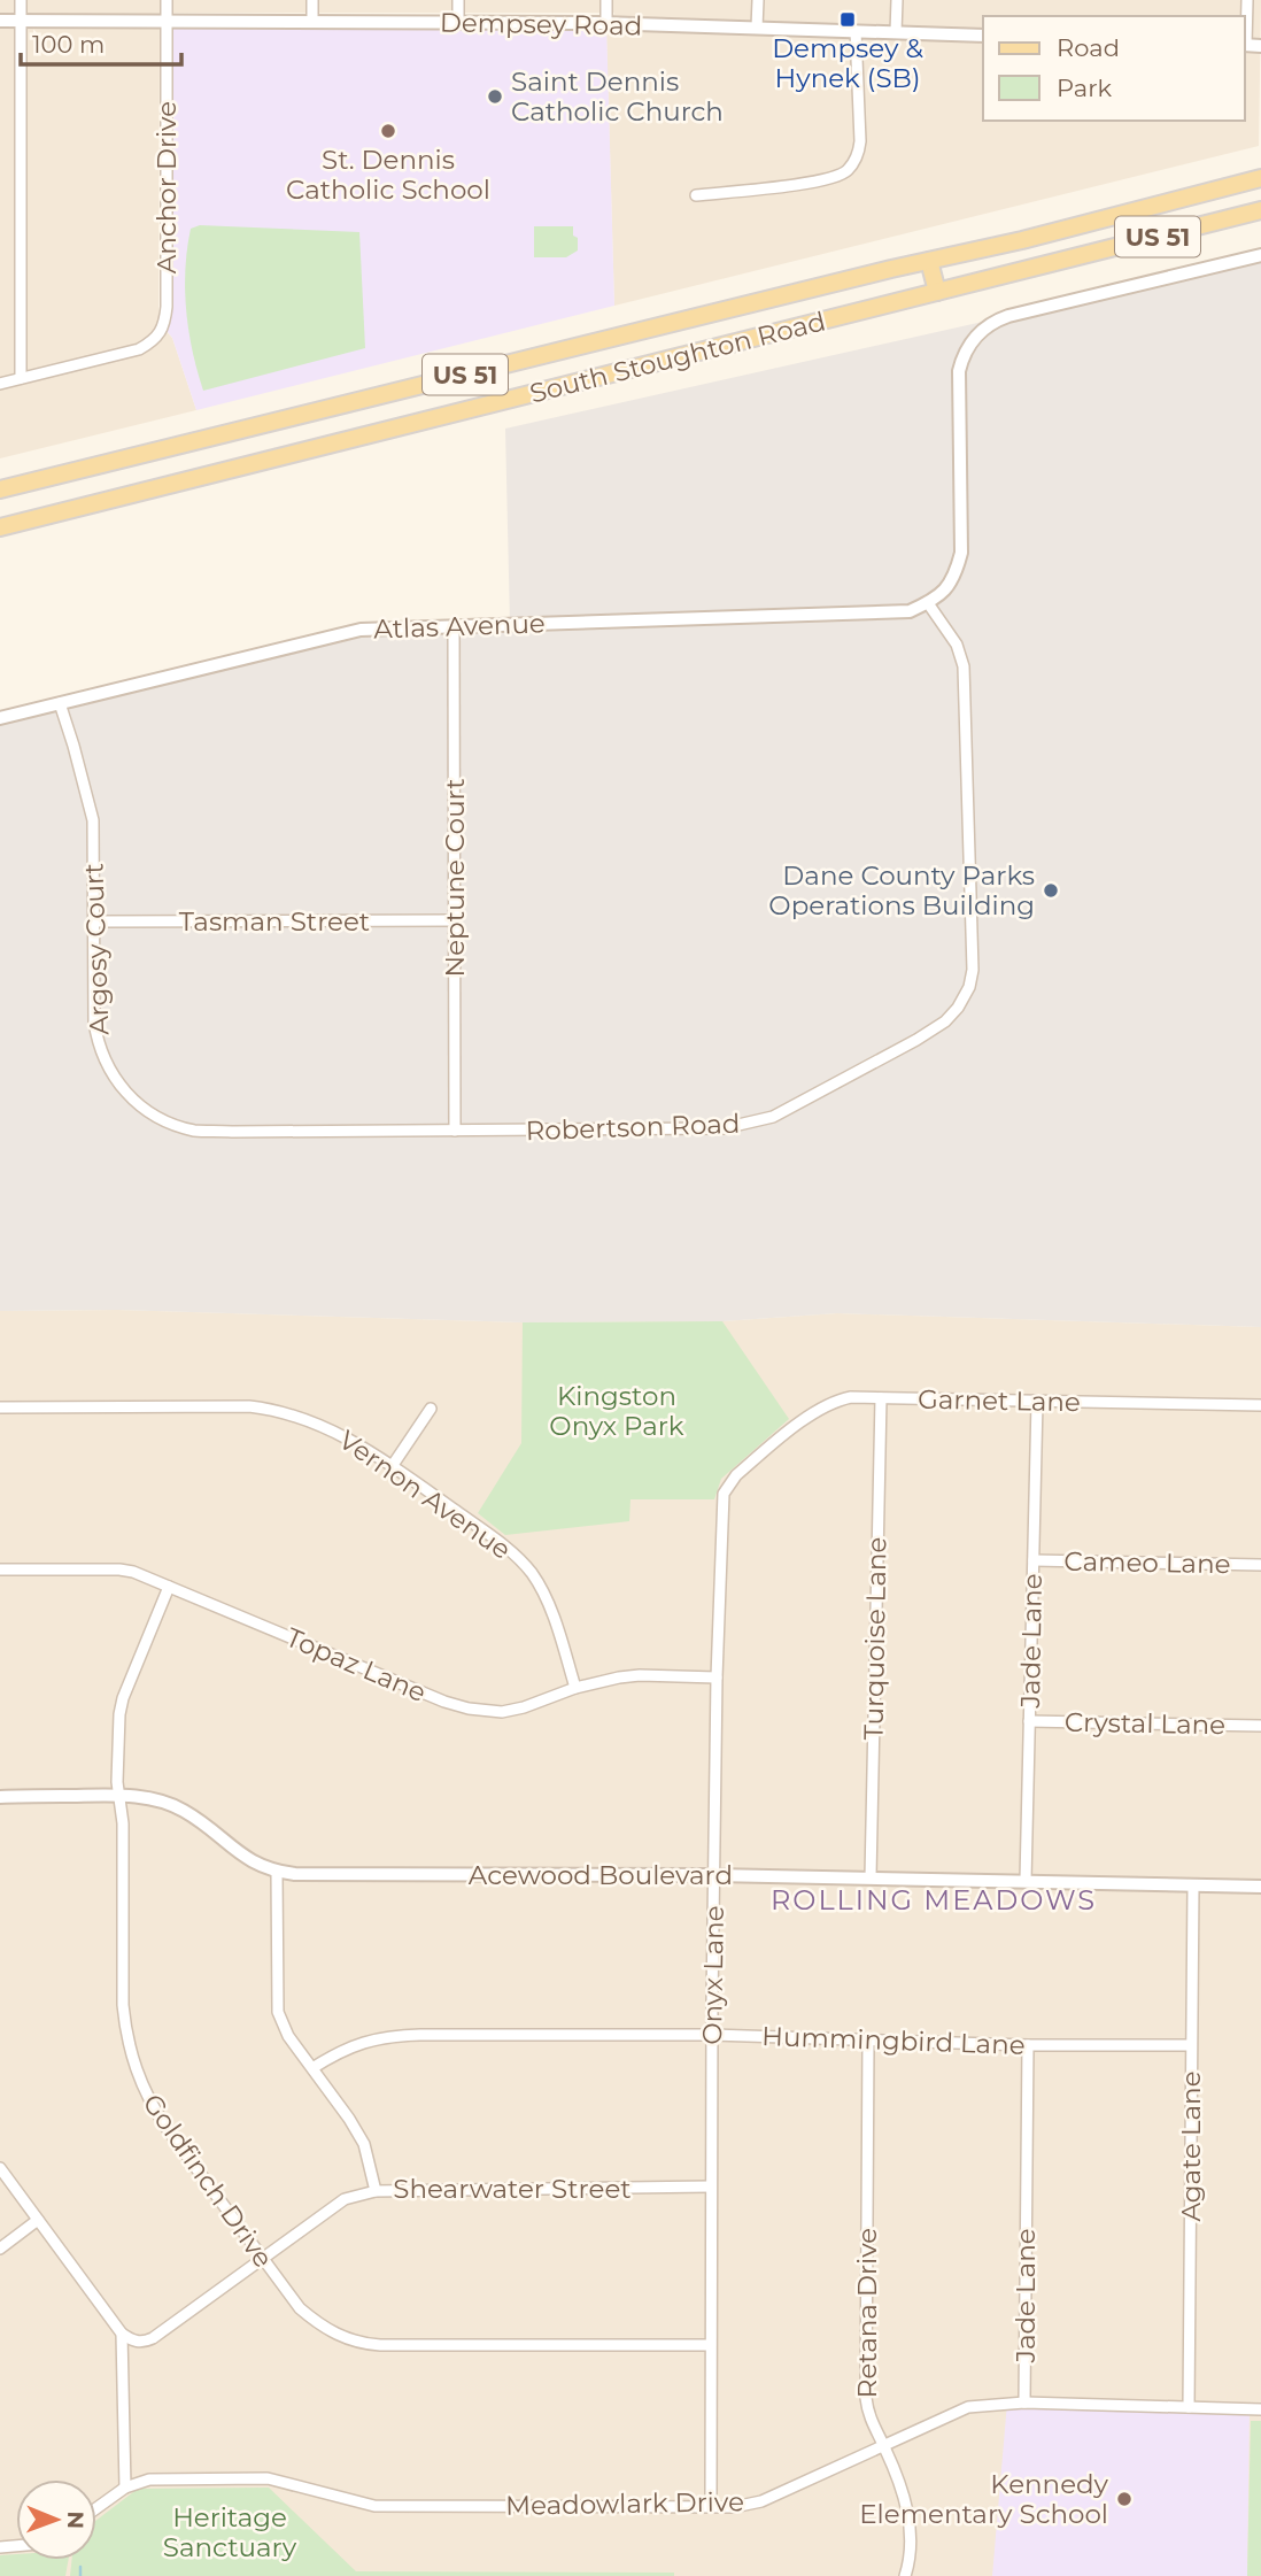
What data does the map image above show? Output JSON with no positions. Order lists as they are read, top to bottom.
{
  "streets": {
    "main road": ["US 51", "South Stoughton Road"],
    "street": [
      "Dempsey Road",
      "Anchor Drive",
      "Atlas Avenue",
      "Neptune Court",
      "Tasman Street",
      "Argosy Court",
      "Robertson Road",
      "Garnet Lane",
      "Vernon Avenue",
      "Cameo Lane",
      "Turquoise Lane",
      "Jade Lane",
      "Topaz Lane",
      "Crystal Lane",
      "Acewood Boulevard",
      "Onyx Lane",
      "Hummingbird Lane",
      "Agate Lane",
      "Goldfinch Drive",
      "Shearwater Street",
      "Retana Drive",
      "Meadowlark Drive"
    ]
  },
  "crossings": [
    ["Dempsey Road", "Anchor Drive"],
    ["Atlas Avenue", "Neptune Court"],
    ["Atlas Avenue", "Argosy Court"],
    ["Atlas Avenue", "Robertson Road"],
    ["Neptune Court", "Tasman Street"],
    ["Neptune Court", "Argosy Court"],
    ["Neptune Court", "Robertson Road"],
    ["Tasman Street", "Argosy Court"],
    ["Argosy Court", "Robertson Road"],
    ["Garnet Lane", "Turquoise Lane"],
    ["Garnet Lane", "Jade Lane"],
    ["Garnet Lane", "Onyx Lane"],
    ["Vernon Avenue", "Topaz Lane"],
    ["Cameo Lane", "Jade Lane"],
    ["Turquoise Lane", "Acewood Boulevard"],
    ["Jade Lane", "Crystal Lane"],
    ["Jade Lane", "Acewood Boulevard"],
    ["Jade Lane", "Hummingbird Lane"],
    ["Jade Lane", "Meadowlark Drive"],
    ["Topaz Lane", "Onyx Lane"],
    ["Topaz Lane", "Goldfinch Drive"],
    ["Acewood Boulevard", "Onyx Lane"],
    ["Acewood Boulevard", "Agate Lane"],
    ["Acewood Boulevard", "Goldfinch Drive"],
    ["Onyx Lane", "Hummingbird Lane"],
    ["Onyx Lane", "Goldfinch Drive"],
    ["Onyx Lane", "Shearwater Street"],
    ["Onyx Lane", "Meadowlark Drive"],
    ["Hummingbird Lane", "Agate Lane"],
    ["Hummingbird Lane", "Retana Drive"],
    ["Agate Lane", "Meadowlark Drive"],
    ["Goldfinch Drive", "Shearwater Street"],
    ["Retana Drive", "Meadowlark Drive"]
  ],
  "districts": ["ROLLING MEADOWS"],
  "parks": ["Kingston Onyx Park", "Heritage Sanctuary"],
  "places": {
    "transit": ["Dempsey & Hynek (SB)"],
    "other": [
      "Saint Dennis Catholic Church",
      "St. Dennis Catholic School",
      "Dane County Parks Operations Building",
      "Kennedy Elementary School"
    ]
  },
  "legend": ["Road", "Park"],
  "scale_bar": "100 m",
  "north": "right"
}
